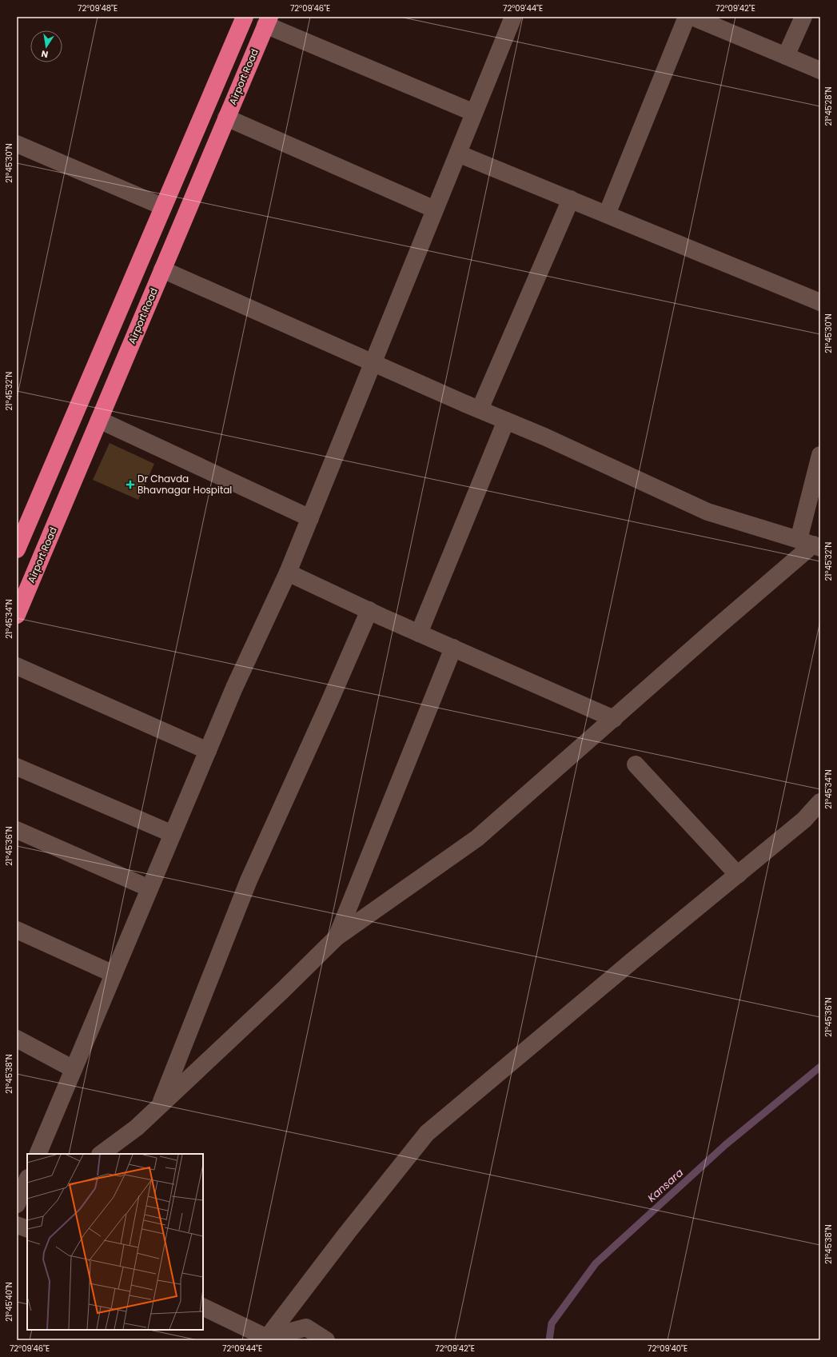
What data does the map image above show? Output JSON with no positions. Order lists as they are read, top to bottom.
{
  "streets": {
    "highway": ["Airport Road"]
  },
  "water": ["Kansara"],
  "places": {
    "health": ["Dr Chavda Bhavnagar Hospital"]
  },
  "north": "bottom",
  "coordinates": [
    "72°09'48\"E",
    "72°09'46\"E",
    "72°09'44\"E",
    "72°09'42\"E",
    "21°45'28\"N",
    "21°45'30\"N",
    "21°45'32\"N",
    "21°45'34\"N",
    "21°45'36\"N",
    "21°45'38\"N",
    "21°45'40\"N",
    "72°09'40\"E"
  ]
}
